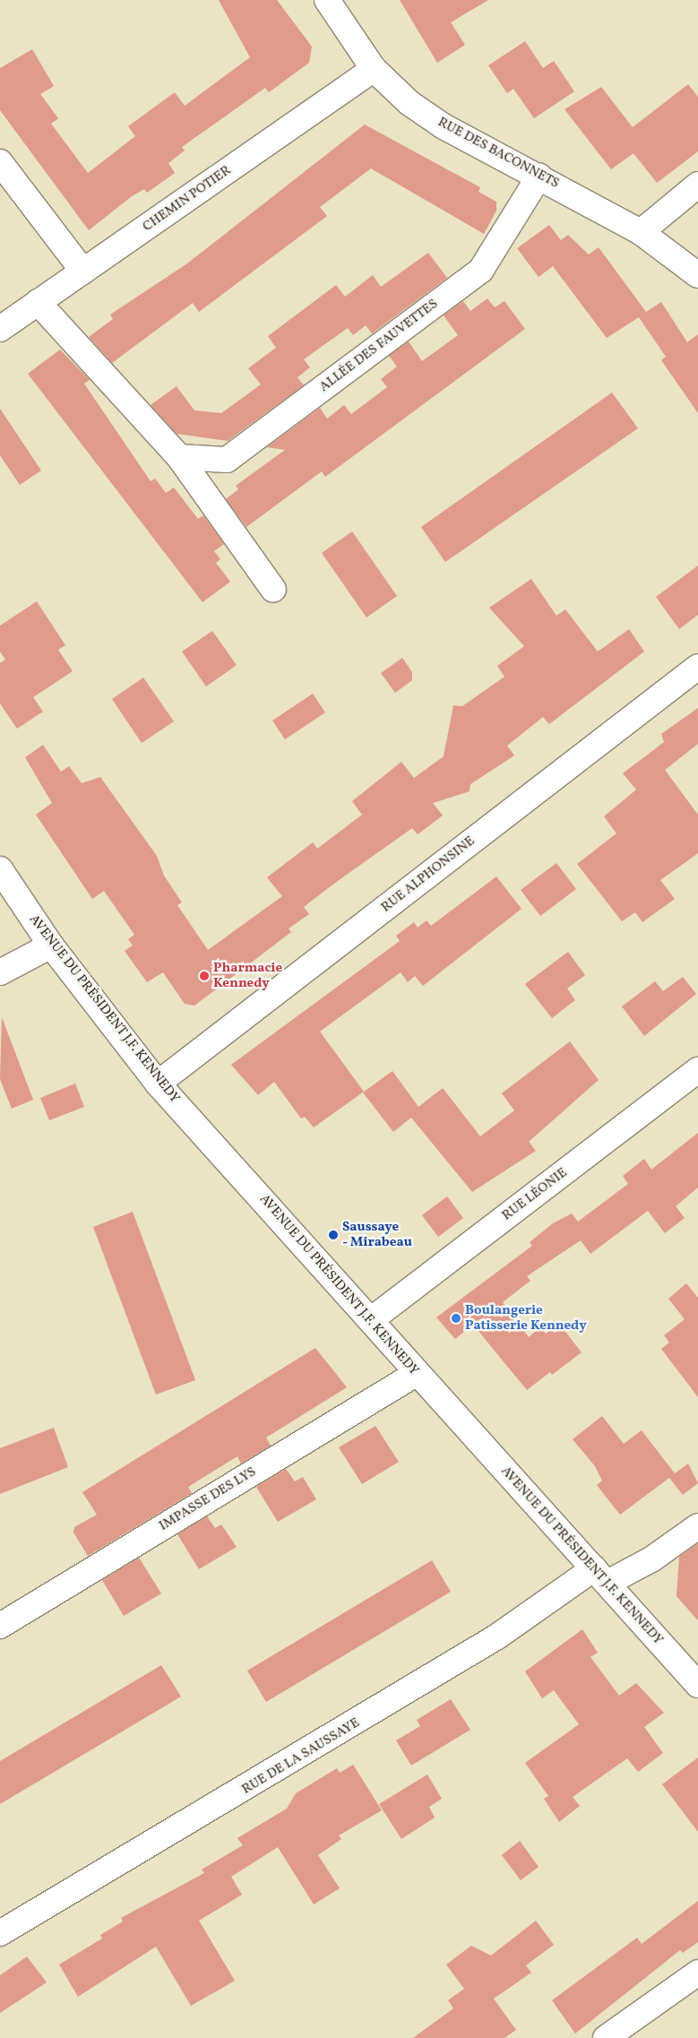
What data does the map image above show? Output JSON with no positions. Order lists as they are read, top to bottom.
{
  "streets": {
    "street": [
      "RUE DES BACONNETS",
      "CHEMIN POTIER",
      "ALLÉE DES FAUVETTES",
      "RUE ALPHONSINE",
      "AVENUE DU PRÉSIDENT J.F. KENNEDY",
      "RUE LÉONIE",
      "IMPASSE DES LYS",
      "RUE DE LA SAUSSAYE"
    ]
  },
  "crossings": [
    ["RUE DES BACONNETS", "CHEMIN POTIER"],
    ["RUE DES BACONNETS", "ALLÉE DES FAUVETTES"],
    ["RUE ALPHONSINE", "AVENUE DU PRÉSIDENT J.F. KENNEDY"],
    ["AVENUE DU PRÉSIDENT J.F. KENNEDY", "RUE LÉONIE"],
    ["AVENUE DU PRÉSIDENT J.F. KENNEDY", "IMPASSE DES LYS"],
    ["AVENUE DU PRÉSIDENT J.F. KENNEDY", "RUE DE LA SAUSSAYE"]
  ],
  "places": ["Pharmacie Kennedy", "Saussaye - Mirabeau", "Boulangerie Patisserie Kennedy"]
}
